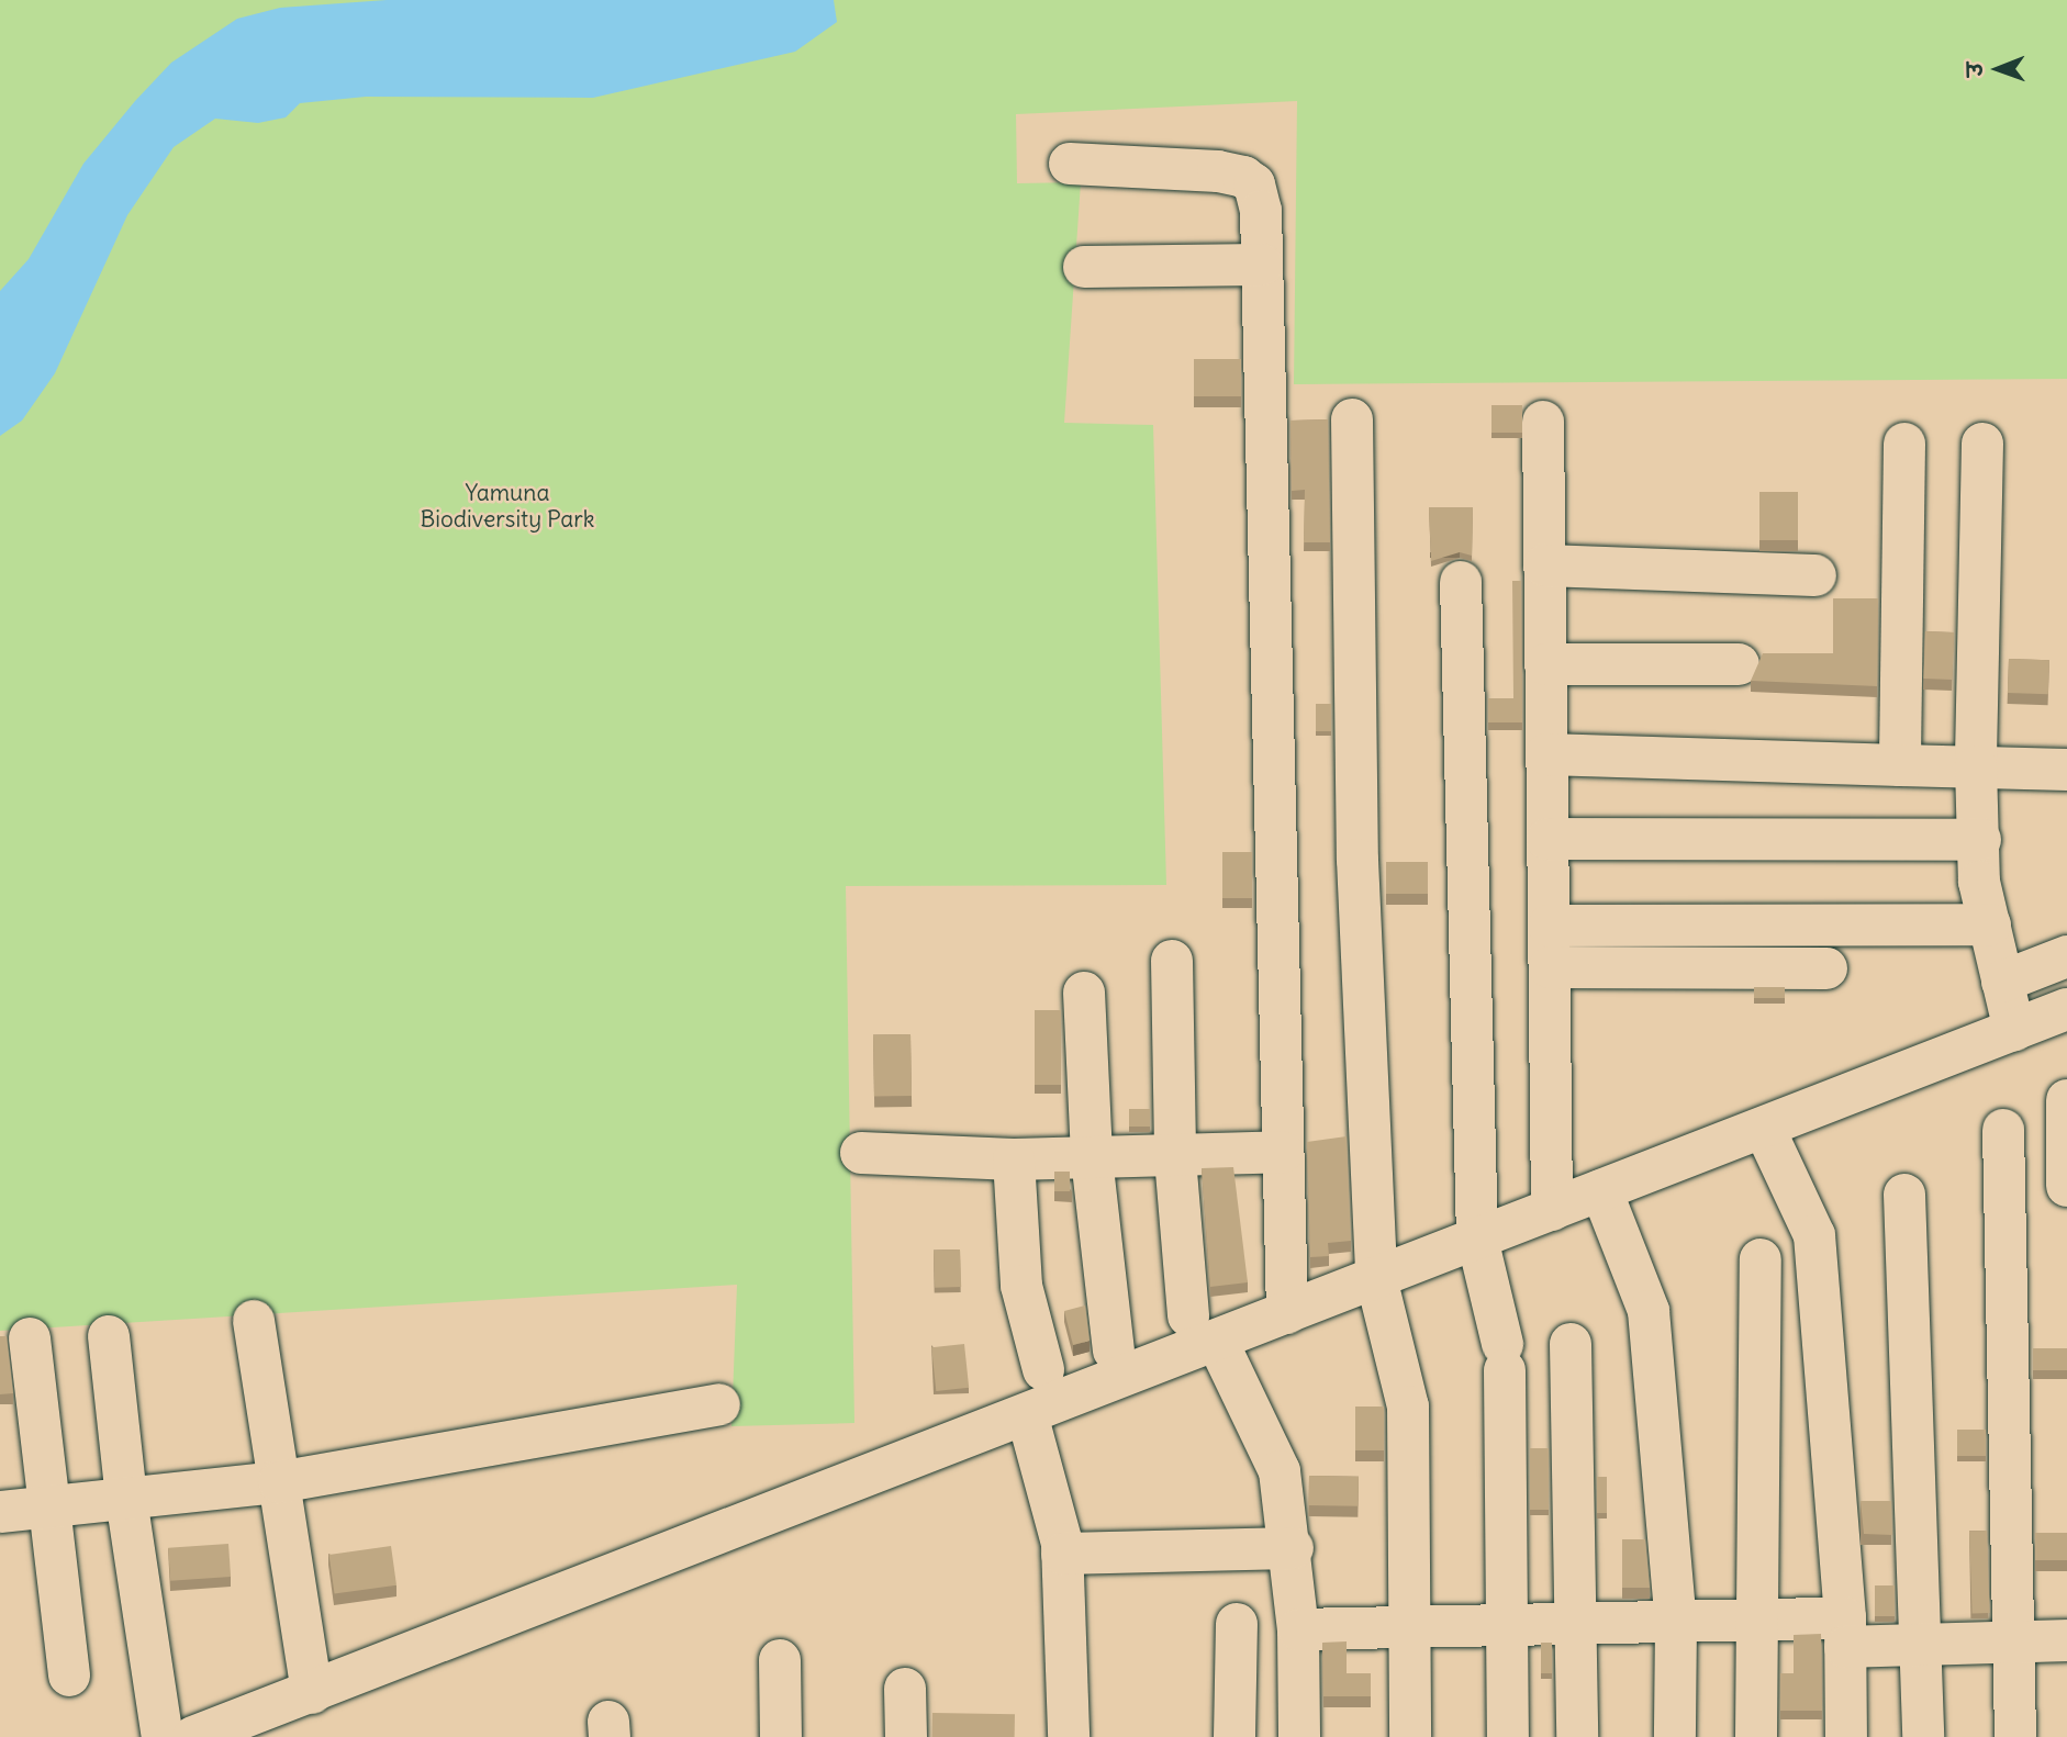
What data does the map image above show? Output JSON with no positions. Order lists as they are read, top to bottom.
{
  "parks": ["Yamuna Biodiversity Park"],
  "north": "left"
}
